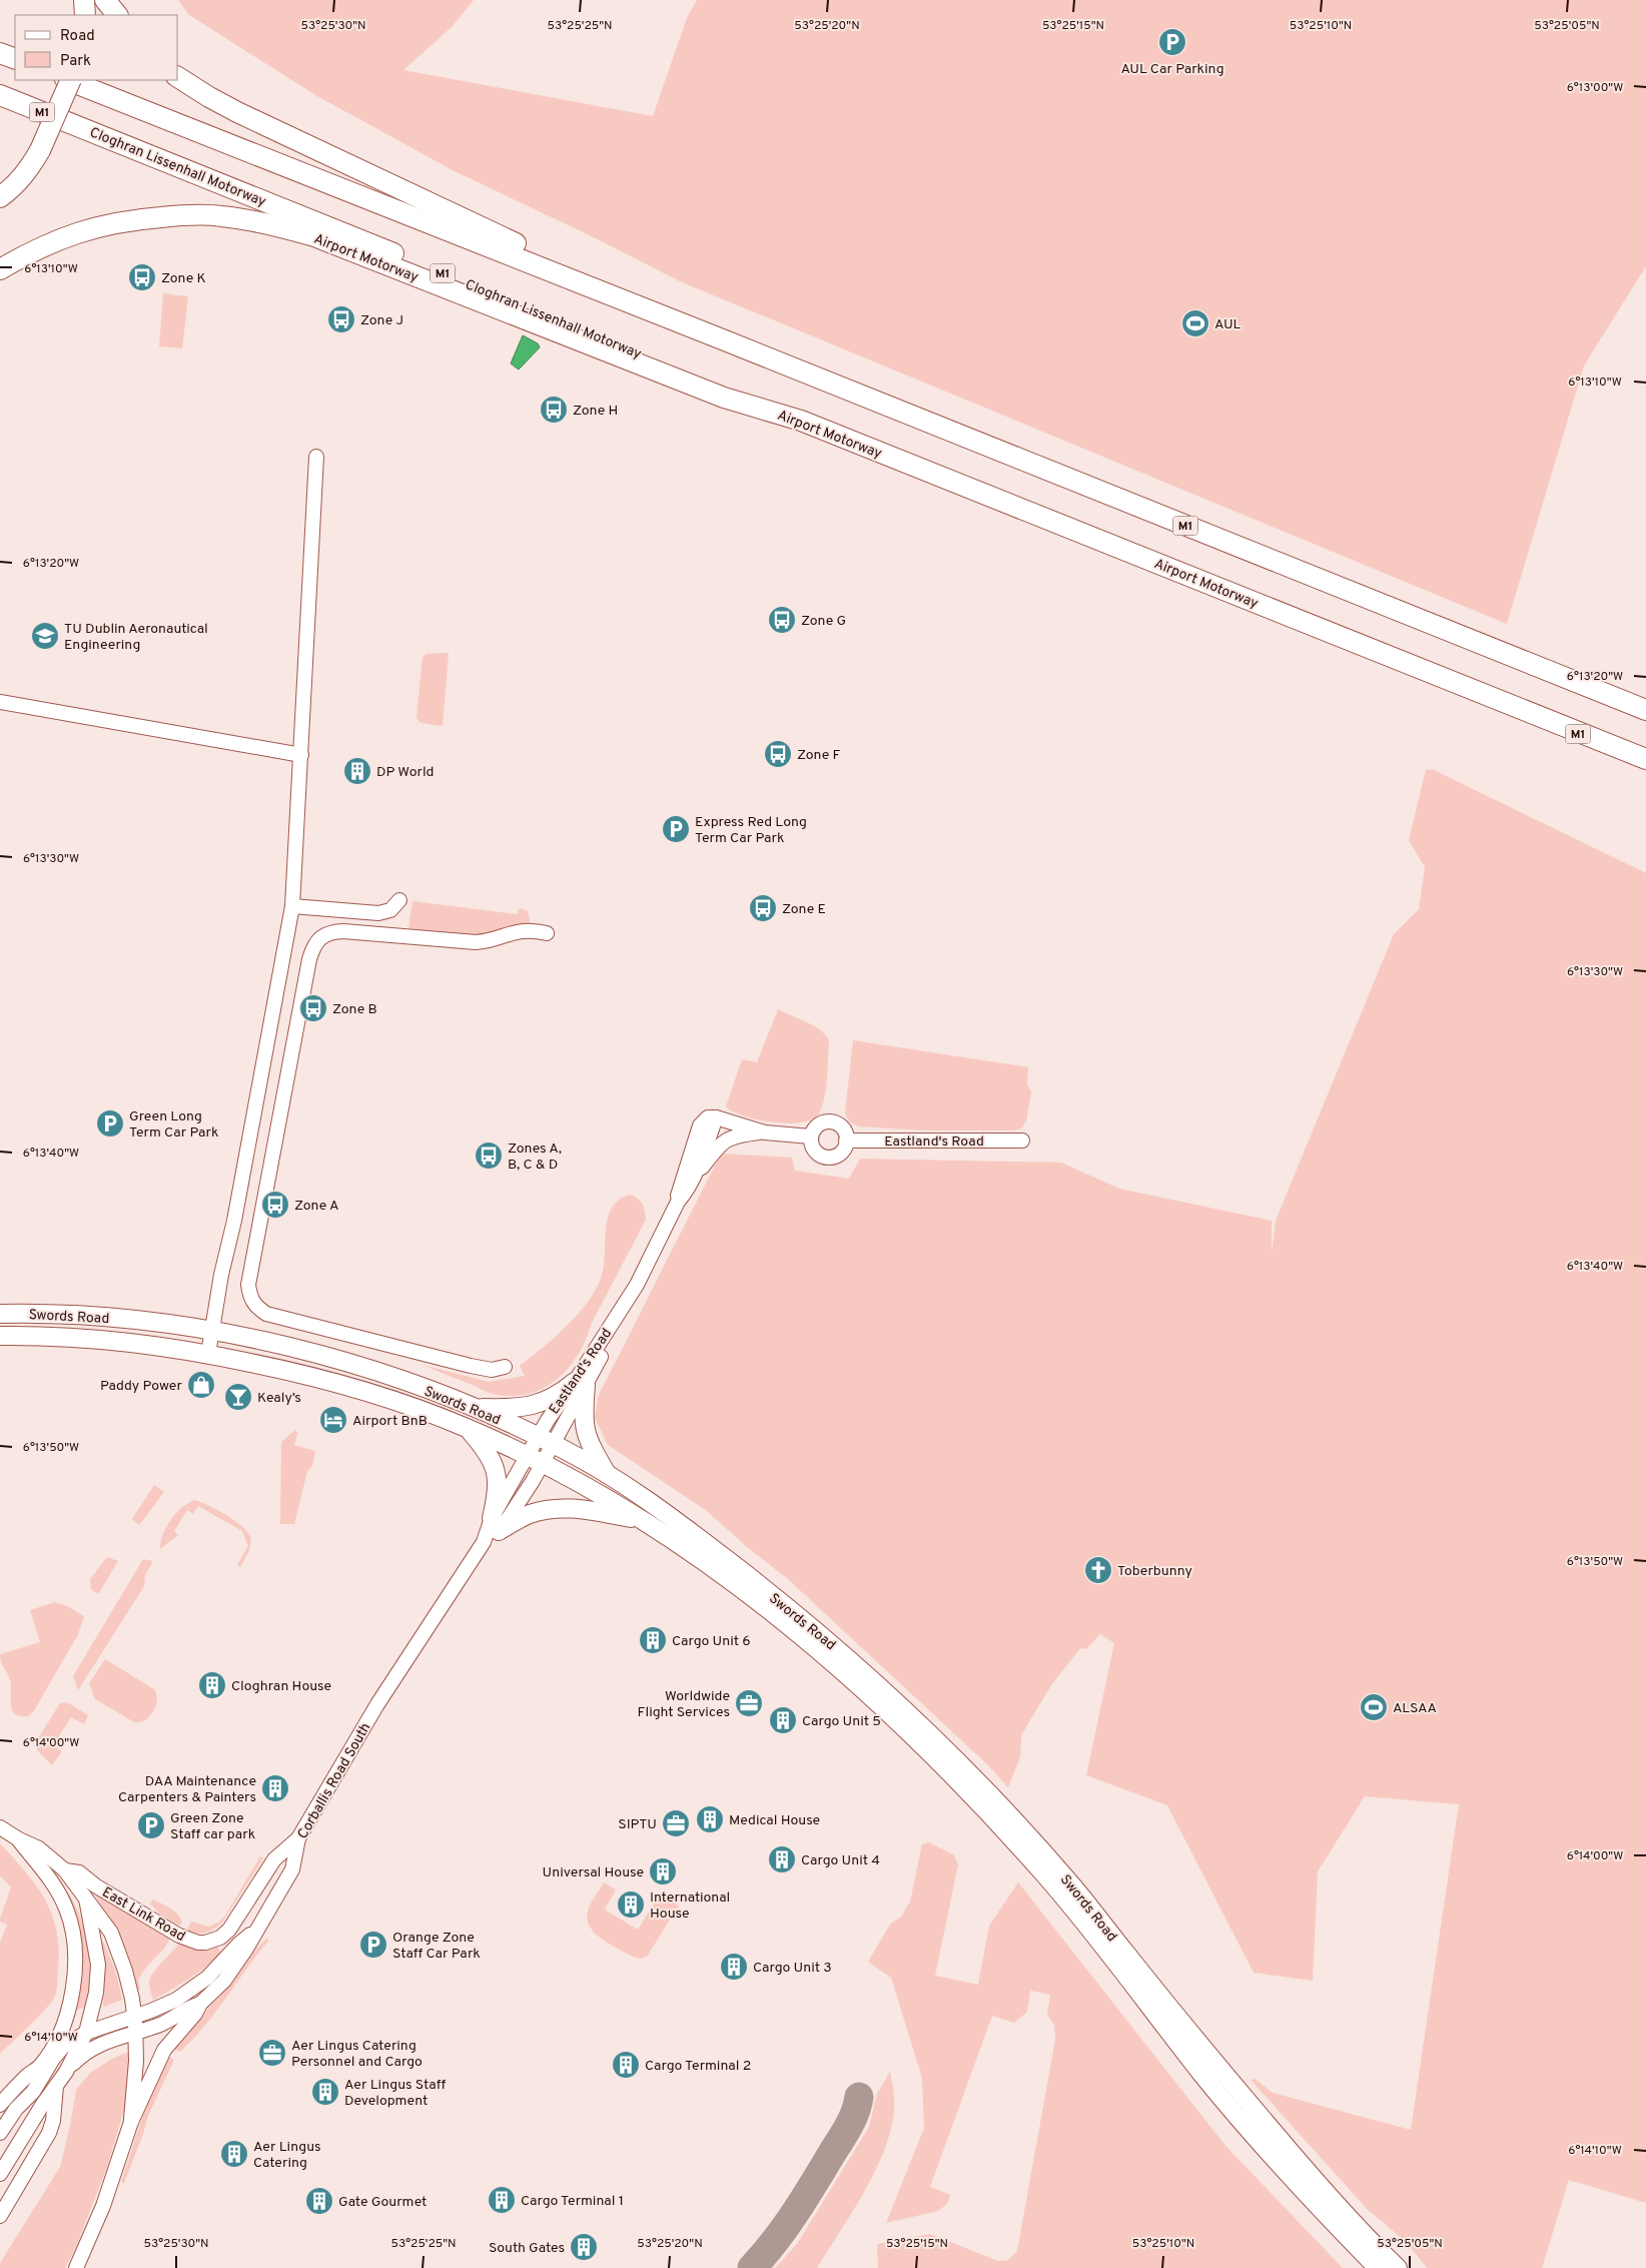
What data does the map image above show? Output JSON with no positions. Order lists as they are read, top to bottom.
{
  "streets": {
    "highway": ["M1", "Cloghran Lissenhall Motorway", "Airport Motorway"],
    "main road": ["Swords Road"],
    "street": ["Eastland's Road", "Corballis Road South", "East Link Road"]
  },
  "crossings": [
    ["M1", "Airport Motorway"],
    ["Cloghran Lissenhall Motorway", "Airport Motorway"],
    ["Eastland's Road", "Swords Road"],
    ["Eastland's Road", "Corballis Road South"],
    ["Swords Road", "Corballis Road South"],
    ["Corballis Road South", "East Link Road"]
  ],
  "places": {
    "parking": [
      "AUL Car Parking",
      "Express Red Long Term Car Park",
      "Green Long Term Car Park",
      "Green Zone Staff car park",
      "Orange Zone Staff Car Park"
    ],
    "bus stop": [
      "Zone K",
      "Zone J",
      "Zone H",
      "Zone G",
      "Zone F",
      "Zone E",
      "Zone B",
      "Zones A, B, C & D",
      "Zone A"
    ],
    "sports": ["AUL", "ALSAA"],
    "school or university": ["TU Dublin Aeronautical Engineering"],
    "building": [
      "DP World",
      "Cargo Unit 6",
      "Cloghran House",
      "Cargo Unit 5",
      "DAA Maintenance Carpenters & Painters",
      "Medical House",
      "Cargo Unit 4",
      "Universal House",
      "International House",
      "Cargo Unit 3",
      "Cargo Terminal 2",
      "Aer Lingus Staff Development",
      "Aer Lingus Catering",
      "Cargo Terminal 1",
      "Gate Gourmet",
      "South Gates"
    ],
    "shop": ["Paddy Power"],
    "bar": ["Kealy’s"],
    "hotel": ["Airport BnB"],
    "church": ["Toberbunny"],
    "office": ["Worldwide Flight Services", "SIPTU", "Aer Lingus Catering Personnel and Cargo"]
  },
  "legend": ["Road", "Park"],
  "coordinates": [
    "53°25'30\"N",
    "53°25'25\"N",
    "53°25'20\"N",
    "53°25'15\"N",
    "53°25'10\"N",
    "53°25'05\"N",
    "6°13'00\"W",
    "6°13'10\"W",
    "6°13'20\"W",
    "6°13'30\"W",
    "6°13'40\"W",
    "6°13'50\"W",
    "6°14'00\"W",
    "6°14'10\"W"
  ]
}
